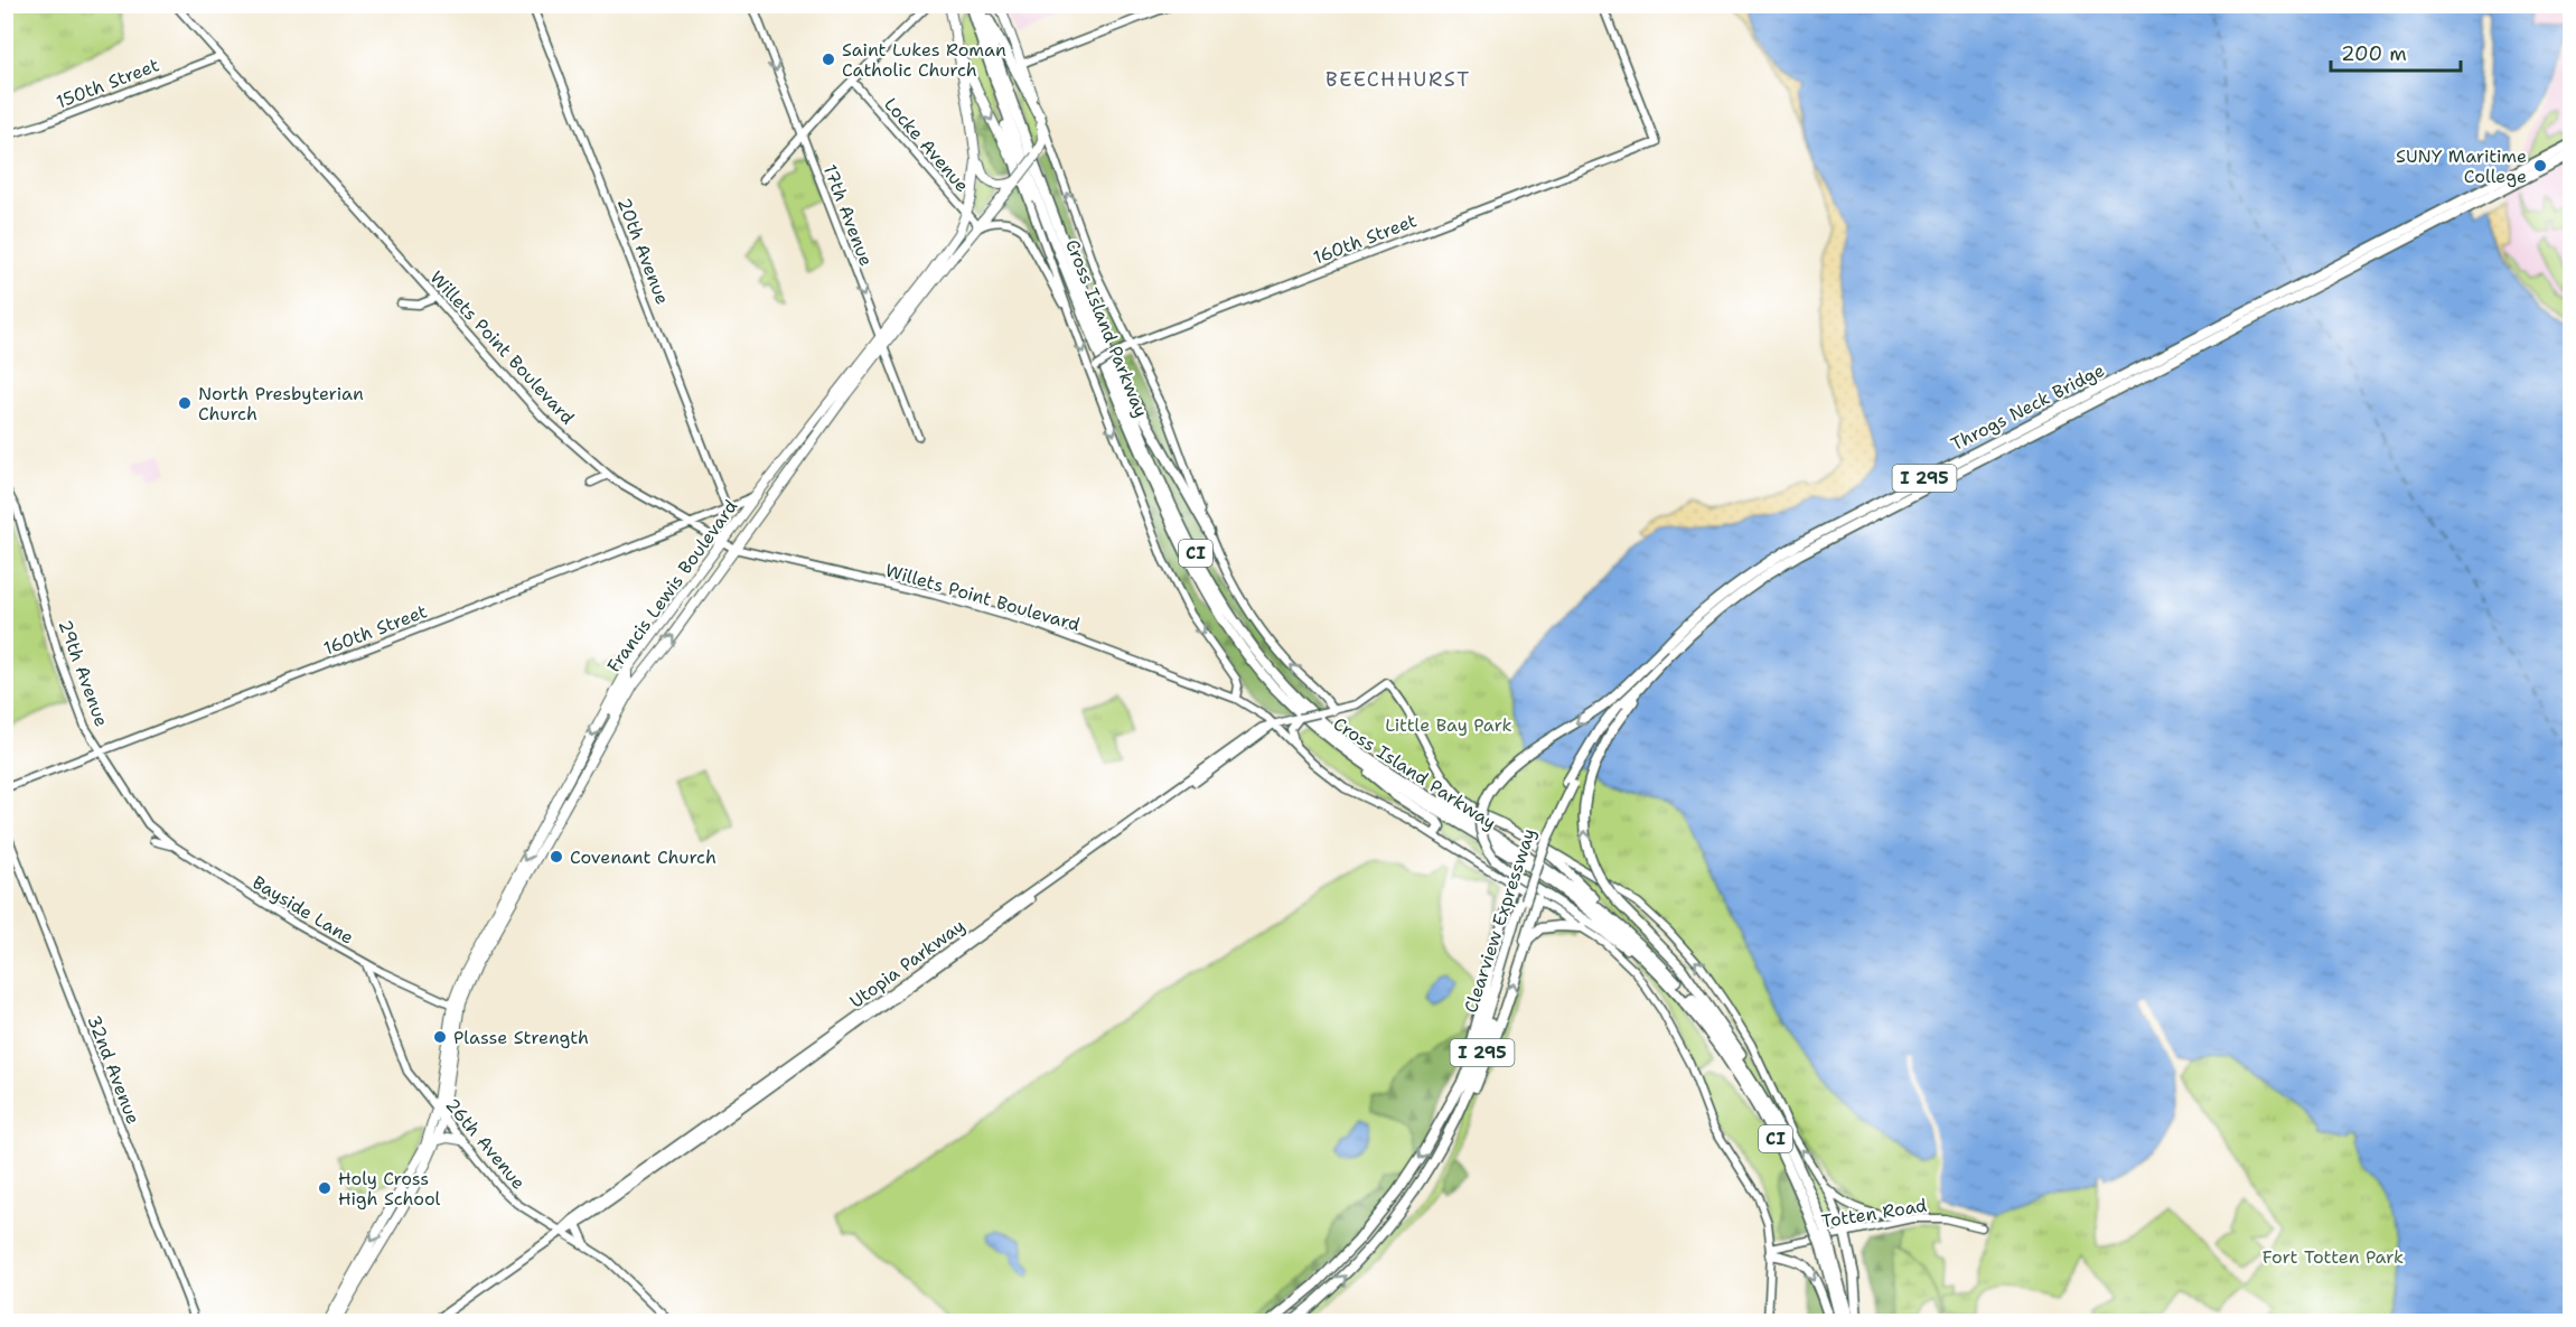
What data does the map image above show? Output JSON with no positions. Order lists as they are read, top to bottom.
{
  "streets": {
    "highway": [
      "Cross Island Parkway",
      "Throgs Neck Bridge",
      "I 295",
      "CI",
      "Clearview Expressway"
    ],
    "main road": ["Francis Lewis Boulevard", "Utopia Parkway"],
    "street": [
      "150th Street",
      "Locke Avenue",
      "17th Avenue",
      "160th Street",
      "20th Avenue",
      "Willets Point Boulevard",
      "29th Avenue",
      "Bayside Lane",
      "32nd Avenue",
      "26th Avenue",
      "Totten Road"
    ]
  },
  "crossings": [
    ["150th Street", "Willets Point Boulevard"],
    ["Locke Avenue", "Francis Lewis Boulevard"],
    ["17th Avenue", "Francis Lewis Boulevard"],
    ["160th Street", "20th Avenue"],
    ["160th Street", "Willets Point Boulevard"],
    ["160th Street", "Francis Lewis Boulevard"],
    ["160th Street", "29th Avenue"],
    ["Willets Point Boulevard", "Francis Lewis Boulevard"],
    ["Willets Point Boulevard", "Utopia Parkway"],
    ["Willets Point Boulevard", "Totten Road"],
    ["Throgs Neck Bridge", "Clearview Expressway"],
    ["Francis Lewis Boulevard", "Bayside Lane"],
    ["Francis Lewis Boulevard", "26th Avenue"],
    ["29th Avenue", "Bayside Lane"],
    ["Bayside Lane", "26th Avenue"],
    ["Utopia Parkway", "26th Avenue"]
  ],
  "one_way": ["17th Avenue"],
  "districts": ["BEECHHURST"],
  "parks": ["Little Bay Park", "Fort Totten Park"],
  "places": [
    "Saint Lukes Roman Catholic Church",
    "SUNY Maritime College",
    "North Presbyterian Church",
    "Covenant Church",
    "Plasse Strength",
    "Holy Cross High School"
  ],
  "scale_bar": "200 m"
}
